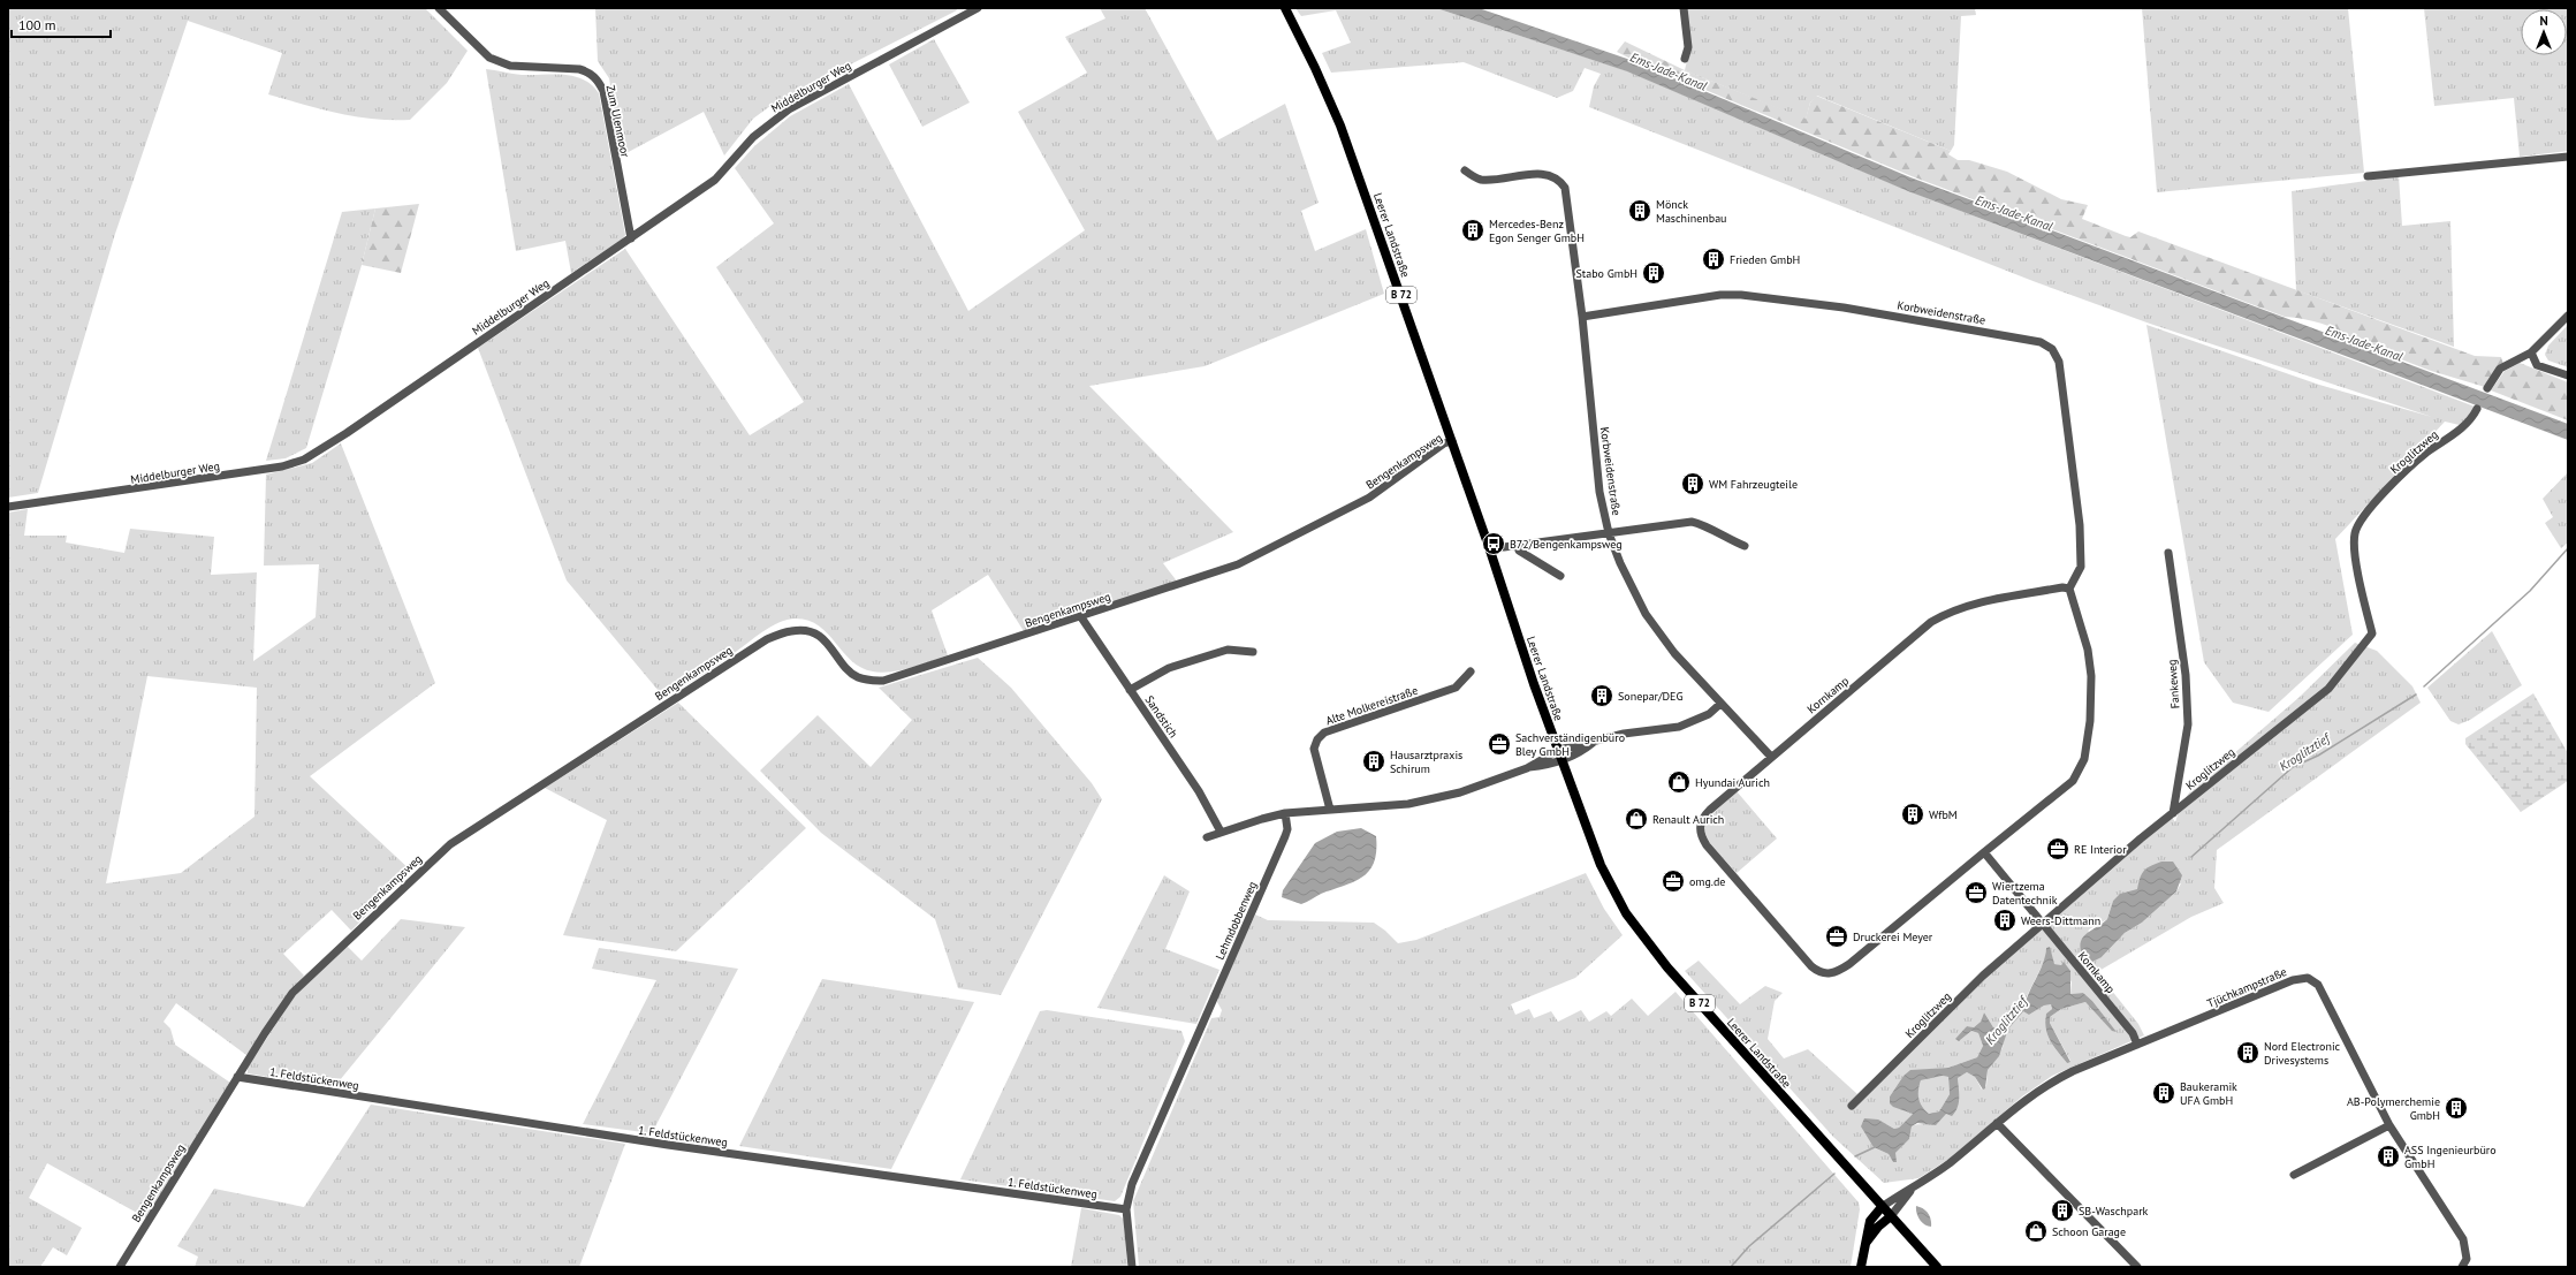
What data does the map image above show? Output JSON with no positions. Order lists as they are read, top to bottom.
{
  "streets": {
    "main road": ["Leerer Landstraße", "B 72"],
    "street": [
      "Middelburger Weg",
      "Zum Ulenmoor",
      "Korbweidenstraße",
      "Kroglitzweg",
      "Bengenkampsweg",
      "Fankeweg",
      "Kornkamp",
      "Alte Molkereistraße",
      "Sandstich",
      "Lehmdobbenweg",
      "Tjüchkampstraße",
      "1. Feldstückenweg"
    ]
  },
  "crossings": [
    ["Middelburger Weg", "Zum Ulenmoor"],
    ["Leerer Landstraße", "Bengenkampsweg"],
    ["Leerer Landstraße", "Tjüchkampstraße"],
    ["Korbweidenstraße", "Kornkamp"],
    ["Kroglitzweg", "Fankeweg"],
    ["Kroglitzweg", "Kornkamp"],
    ["Bengenkampsweg", "Sandstich"],
    ["Bengenkampsweg", "1. Feldstückenweg"],
    ["Kornkamp", "Tjüchkampstraße"],
    ["Lehmdobbenweg", "1. Feldstückenweg"]
  ],
  "water": ["Ems-Jade-Kanal", "Kroglitztief"],
  "places": {
    "building": [
      "Mönck Maschinenbau",
      "Mercedes-Benz Egon Senger GmbH",
      "Frieden GmbH",
      "Stabo GmbH",
      "WM Fahrzeugteile",
      "Sonepar/DEG",
      "Hausarztpraxis Schirum",
      "WfbM",
      "Weers-Dittmann",
      "Nord Electronic Drivesystems",
      "Baukeramik UFA GmbH",
      "AB-Polymerchemie GmbH",
      "ASS Ingenieurbüro GmbH",
      "SB-Waschpark"
    ],
    "bus stop": ["B72/Bengenkampsweg"],
    "office": [
      "Sachverständigenbüro Bley GmbH",
      "RE Interior",
      "omg.de",
      "Wiertzema Datentechnik",
      "Druckerei Meyer"
    ],
    "shop": ["Hyundai Aurich", "Renault Aurich", "Schoon Garage"]
  },
  "scale_bar": "100 m",
  "north": "top"
}
